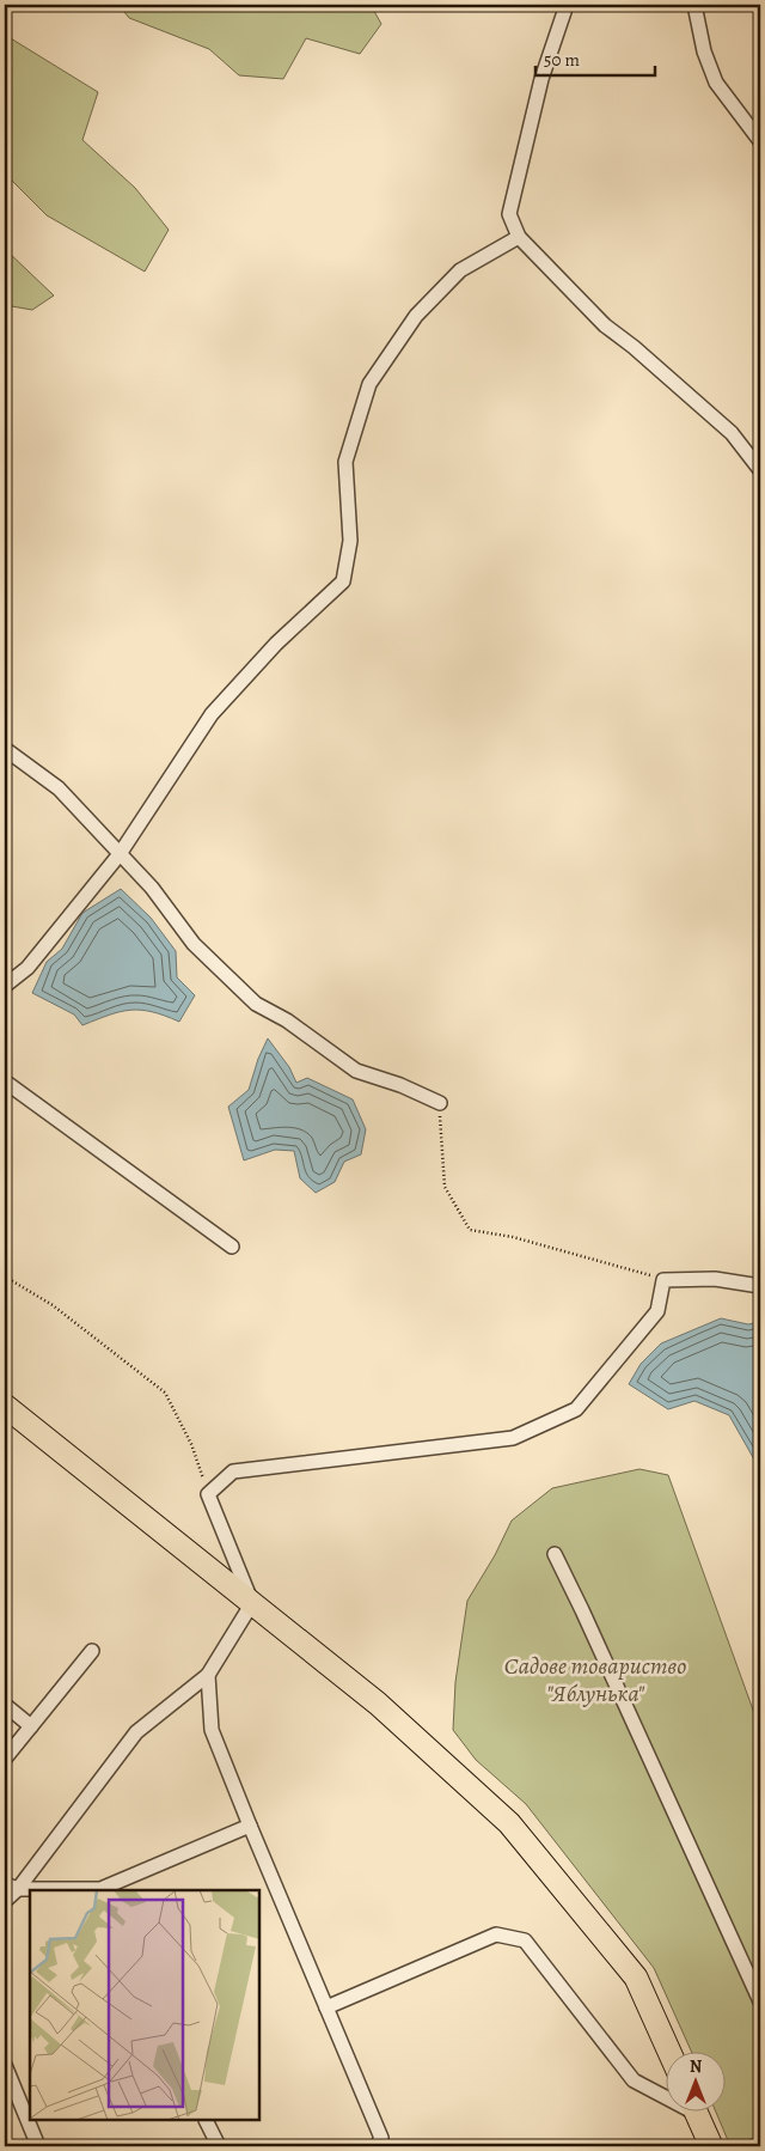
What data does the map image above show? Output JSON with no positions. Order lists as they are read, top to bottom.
{
  "parks": ["Садове товариство \"Яблунька\""],
  "scale_bar": "50 m",
  "north": "top"
}
